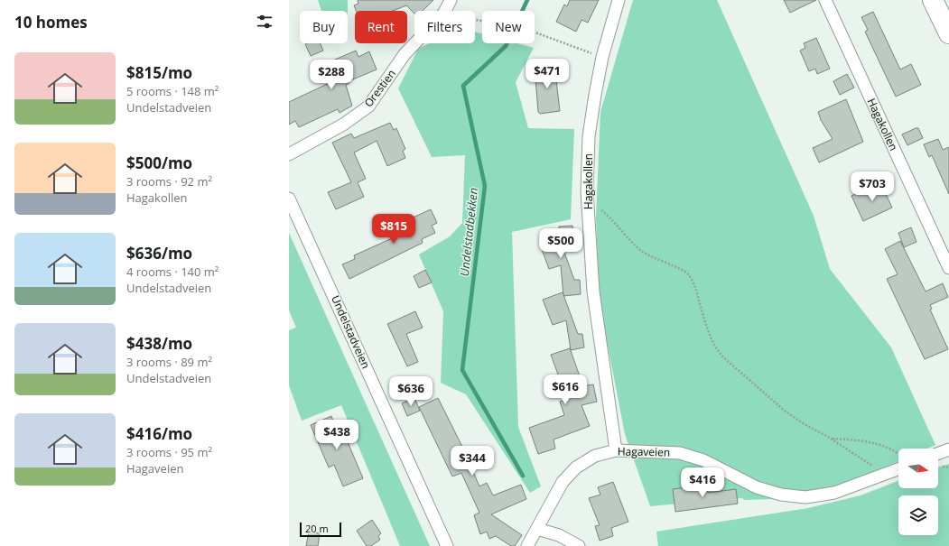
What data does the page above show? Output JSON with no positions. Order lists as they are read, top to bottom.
{
  "streets": {
    "street": [
      "Orestien",
      "Hagakollen",
      "Undelstadveien",
      "Hagaveien"
    ]
  },
  "crossings": [
    ["Hagakollen", "Hagaveien"]
  ],
  "water": ["Undelstadbekken"],
  "scale_bar": "20 m",
  "north": "right",
  "page": {
    "heading": "10 homes",
    "chip": [
      "Buy",
      "Rent",
      "Filters",
      "New"
    ],
    "list": [
      {
        "name": "$815/mo",
        "note": "5 rooms · 148 m² · Undelstadveien"
      },
      {
        "name": "$500/mo",
        "note": "3 rooms · 92 m² · Hagakollen"
      },
      {
        "name": "$636/mo",
        "note": "4 rooms · 140 m² · Undelstadveien"
      },
      {
        "name": "$438/mo",
        "note": "3 rooms · 89 m² · Undelstadveien"
      },
      {
        "name": "$416/mo",
        "note": "3 rooms · 95 m² · Hagaveien"
      }
    ],
    "price": [
      "$471",
      "$288",
      "$703",
      "$815",
      "$500",
      "$616",
      "$636",
      "$438",
      "$344",
      "$416"
    ],
    "scale": "20 m"
  }
}
